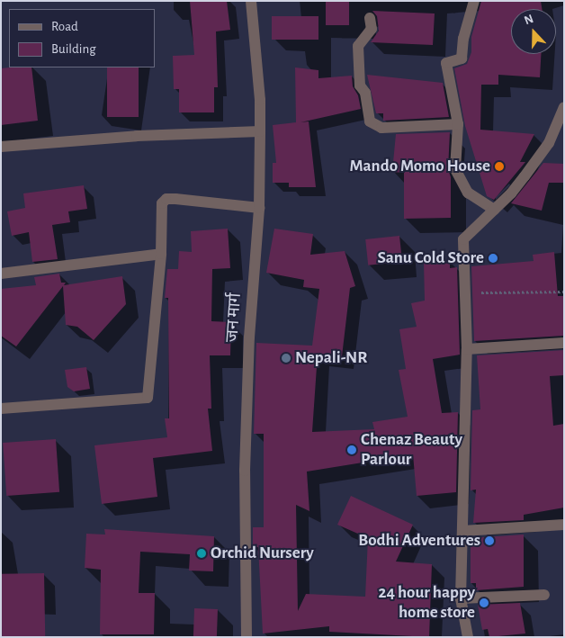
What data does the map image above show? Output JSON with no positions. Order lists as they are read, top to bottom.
{
  "streets": {
    "street": ["जन मार्ग"]
  },
  "places": [
    "Mando Momo House",
    "Sanu Cold Store",
    "Nepali-NR",
    "Chenaz Beauty Parlour",
    "Bodhi Adventures",
    "Orchid Nursery",
    "24 hour happy home store"
  ],
  "legend": ["Road", "Building"],
  "north": "top"
}
